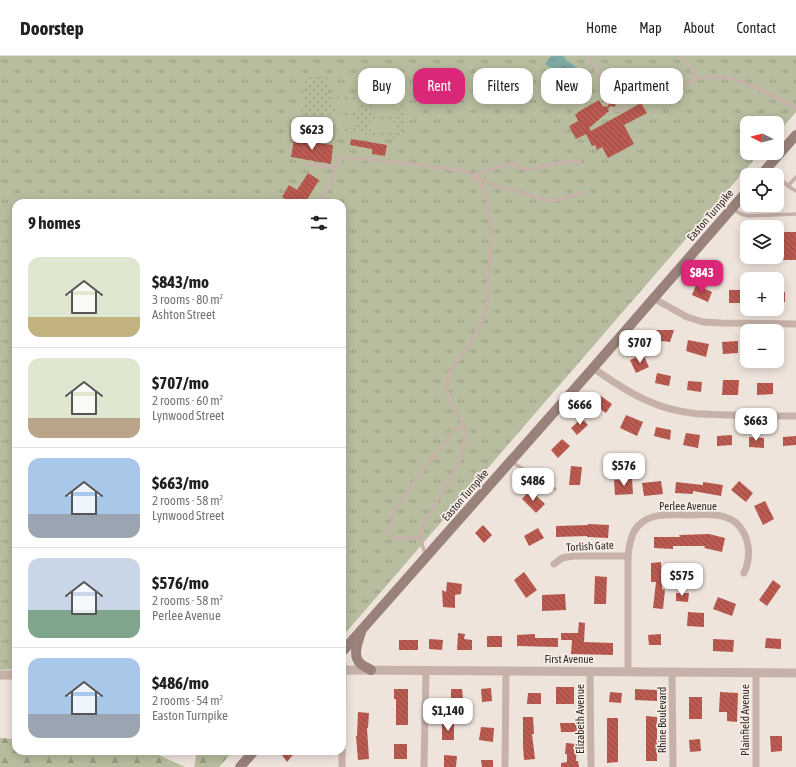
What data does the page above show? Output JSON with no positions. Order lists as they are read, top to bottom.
{
  "streets": {
    "main road": ["Easton Turnpike"],
    "street": [
      "Perlee Avenue",
      "Torlish Gate",
      "First Avenue",
      "Elizabeth Avenue",
      "Rhine Boulevard",
      "Plainfield Avenue"
    ]
  },
  "crossings": [
    ["Perlee Avenue", "Torlish Gate"],
    ["Perlee Avenue", "First Avenue"],
    ["First Avenue", "Elizabeth Avenue"],
    ["First Avenue", "Rhine Boulevard"],
    ["First Avenue", "Plainfield Avenue"]
  ],
  "north": "left",
  "page": {
    "header": "Doorstep",
    "nav": [
      "Home",
      "Map",
      "About",
      "Contact"
    ],
    "chip": [
      "Buy",
      "Rent",
      "Filters",
      "New",
      "Apartment"
    ],
    "map_buttons": ["+", "−"],
    "price": [
      "$623",
      "$843",
      "$707",
      "$666",
      "$663",
      "$576",
      "$486",
      "$575",
      "$1,140"
    ],
    "heading": "9 homes",
    "list": [
      {
        "name": "$843/mo",
        "note": "3 rooms · 80 m² · Ashton Street"
      },
      {
        "name": "$707/mo",
        "note": "2 rooms · 60 m² · Lynwood Street"
      },
      {
        "name": "$663/mo",
        "note": "2 rooms · 58 m² · Lynwood Street"
      },
      {
        "name": "$576/mo",
        "note": "2 rooms · 58 m² · Perlee Avenue"
      },
      {
        "name": "$486/mo",
        "note": "2 rooms · 54 m² · Easton Turnpike"
      }
    ]
  }
}
